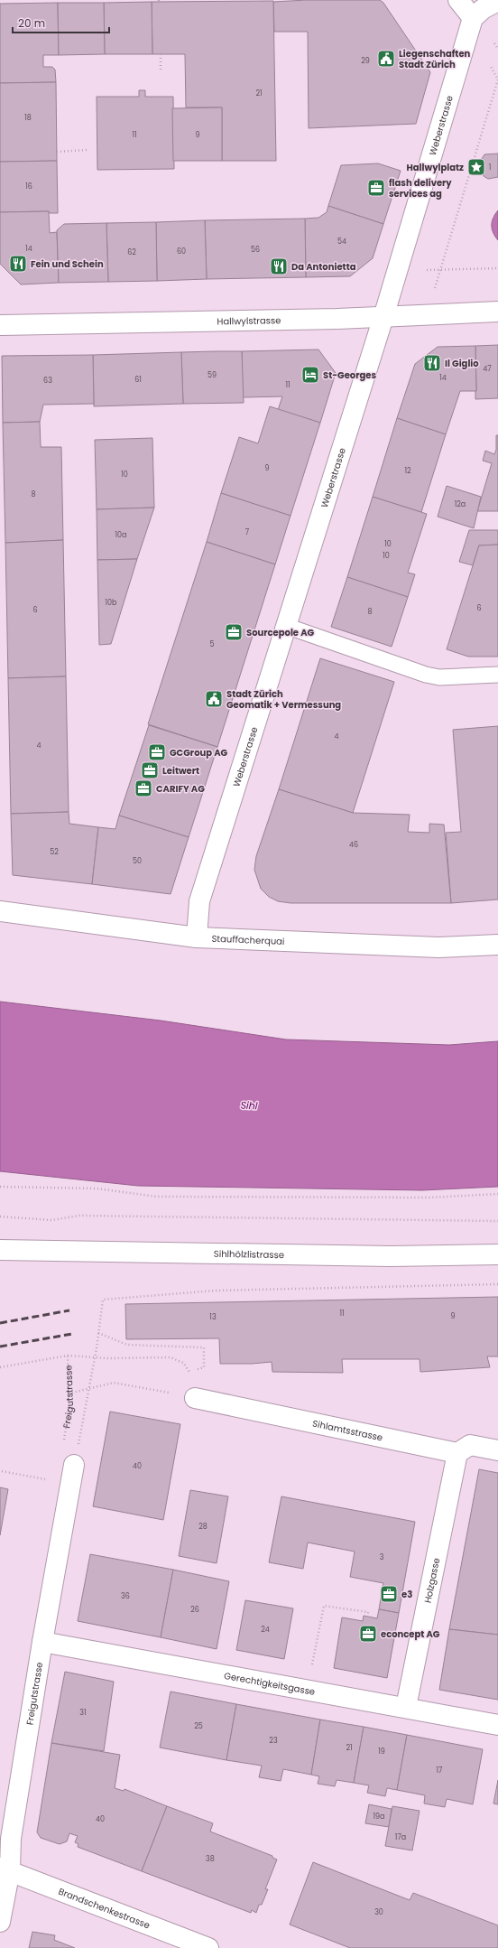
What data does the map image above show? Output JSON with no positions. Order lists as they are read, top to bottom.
{
  "streets": {
    "street": [
      "Weberstrasse",
      "Hallwylstrasse",
      "Stauffacherquai",
      "Sihlhölzlistrasse",
      "Freigutstrasse",
      "Sihlamtsstrasse",
      "Holzgasse",
      "Gerechtigkeitsgasse",
      "Brandschenkestrasse"
    ]
  },
  "crossings": [
    ["Weberstrasse", "Hallwylstrasse"],
    ["Weberstrasse", "Stauffacherquai"],
    ["Freigutstrasse", "Gerechtigkeitsgasse"],
    ["Freigutstrasse", "Brandschenkestrasse"],
    ["Sihlamtsstrasse", "Holzgasse"],
    ["Holzgasse", "Gerechtigkeitsgasse"]
  ],
  "water": ["Sihl"],
  "places": {
    "public building": ["Liegenschaften Stadt Zürich", "Stadt Zürich Geomatik + Vermessung"],
    "place": ["Hallwylplatz"],
    "office": [
      "flash delivery services ag",
      "Sourcepole AG",
      "GCGroup AG",
      "Leitwert",
      "CARIFY AG",
      "e3",
      "econcept AG"
    ],
    "restaurant": ["Fein und Schein", "Da Antonietta", "Il Giglio"],
    "hotel": ["St-Georges"]
  },
  "house_numbers": [
    "29",
    "21",
    "18",
    "11",
    "9",
    "1",
    "16",
    "54",
    "14",
    "56",
    "60",
    "62",
    "47",
    "59",
    "14",
    "61",
    "63",
    "11",
    "9",
    "12",
    "10",
    "8",
    "12a",
    "7",
    "10a",
    "10",
    "10",
    "10b",
    "6",
    "6",
    "8",
    "5",
    "4",
    "4",
    "46",
    "52",
    "50",
    "11",
    "9",
    "13",
    "40",
    "28",
    "3",
    "36",
    "26",
    "24",
    "31",
    "25",
    "23",
    "21",
    "19",
    "17",
    "19a",
    "40",
    "17a",
    "38",
    "30"
  ],
  "scale_bar": "20 m"
}
